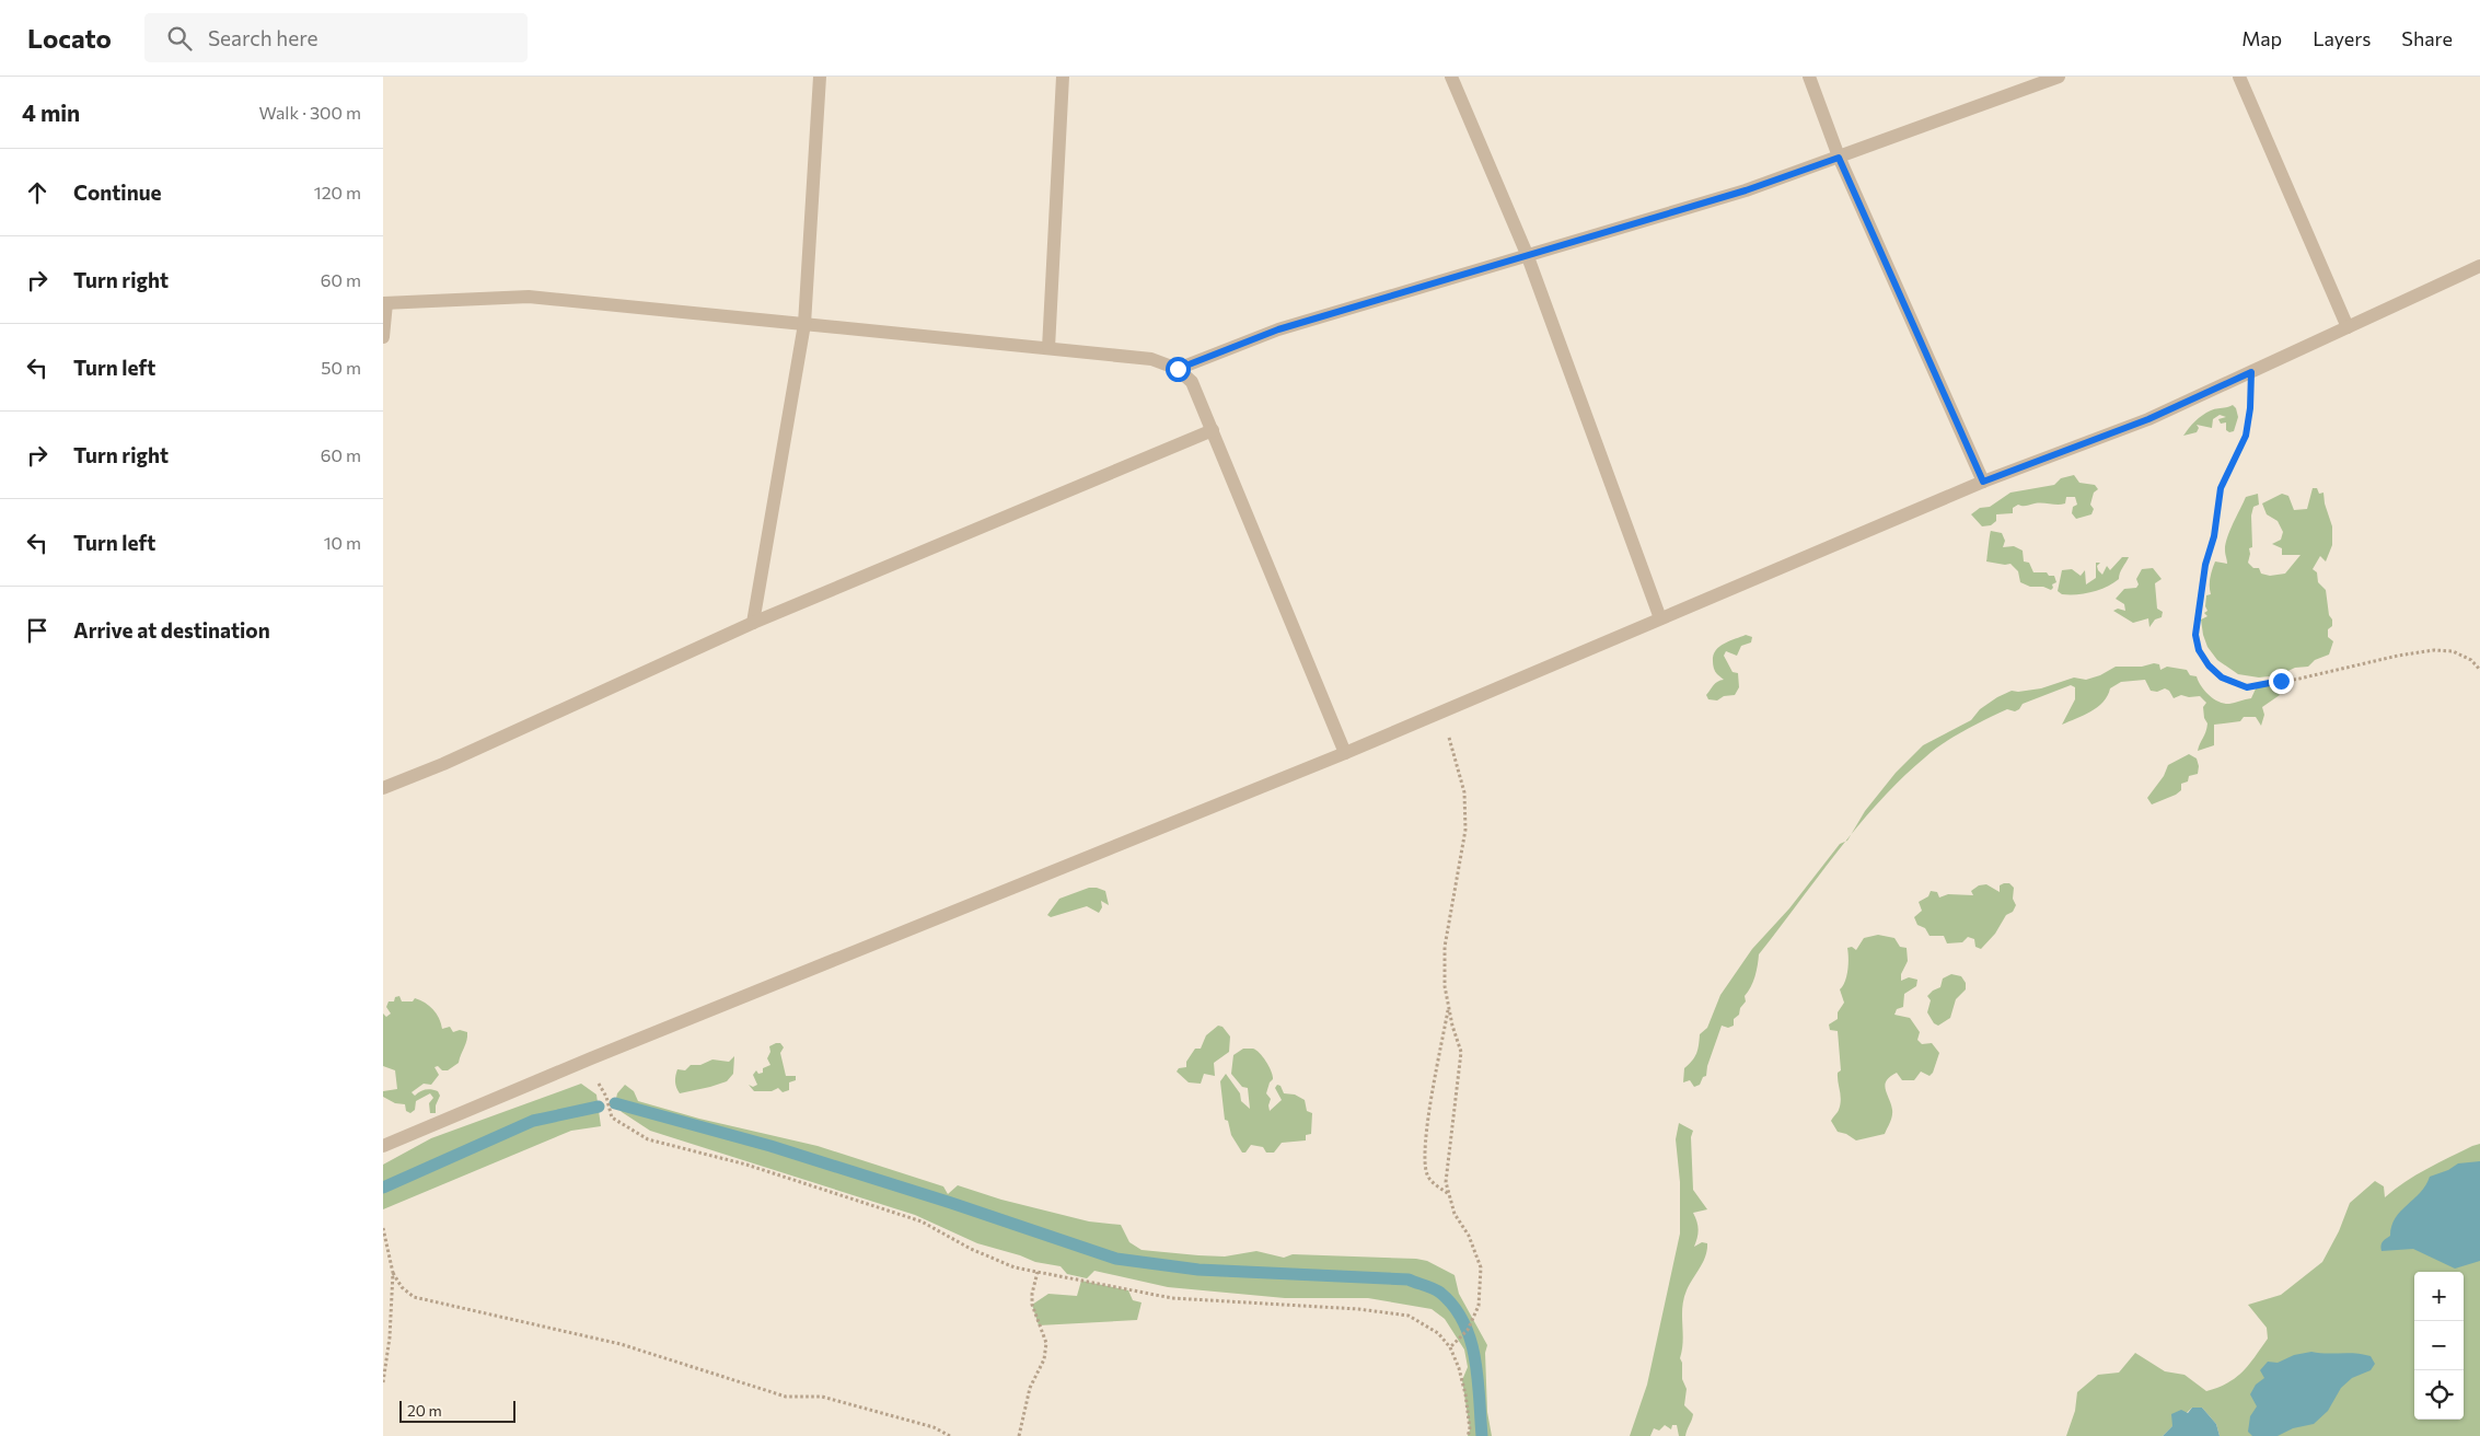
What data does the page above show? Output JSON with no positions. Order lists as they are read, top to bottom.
{
  "scale_bar": "20 m",
  "page": {
    "header": "Locato",
    "search": "Search here",
    "nav": ["Map", "Layers", "Share"],
    "heading": ["4 min", "Walk · 300 m"],
    "list": [
      ["Continue", "120 m"],
      ["Turn right", "60 m"],
      ["Turn left", "50 m"],
      ["Turn right", "60 m"],
      ["Turn left", "10 m"],
      "Arrive at destination"
    ],
    "map_buttons": ["+", "−"],
    "scale": "20 m"
  }
}
